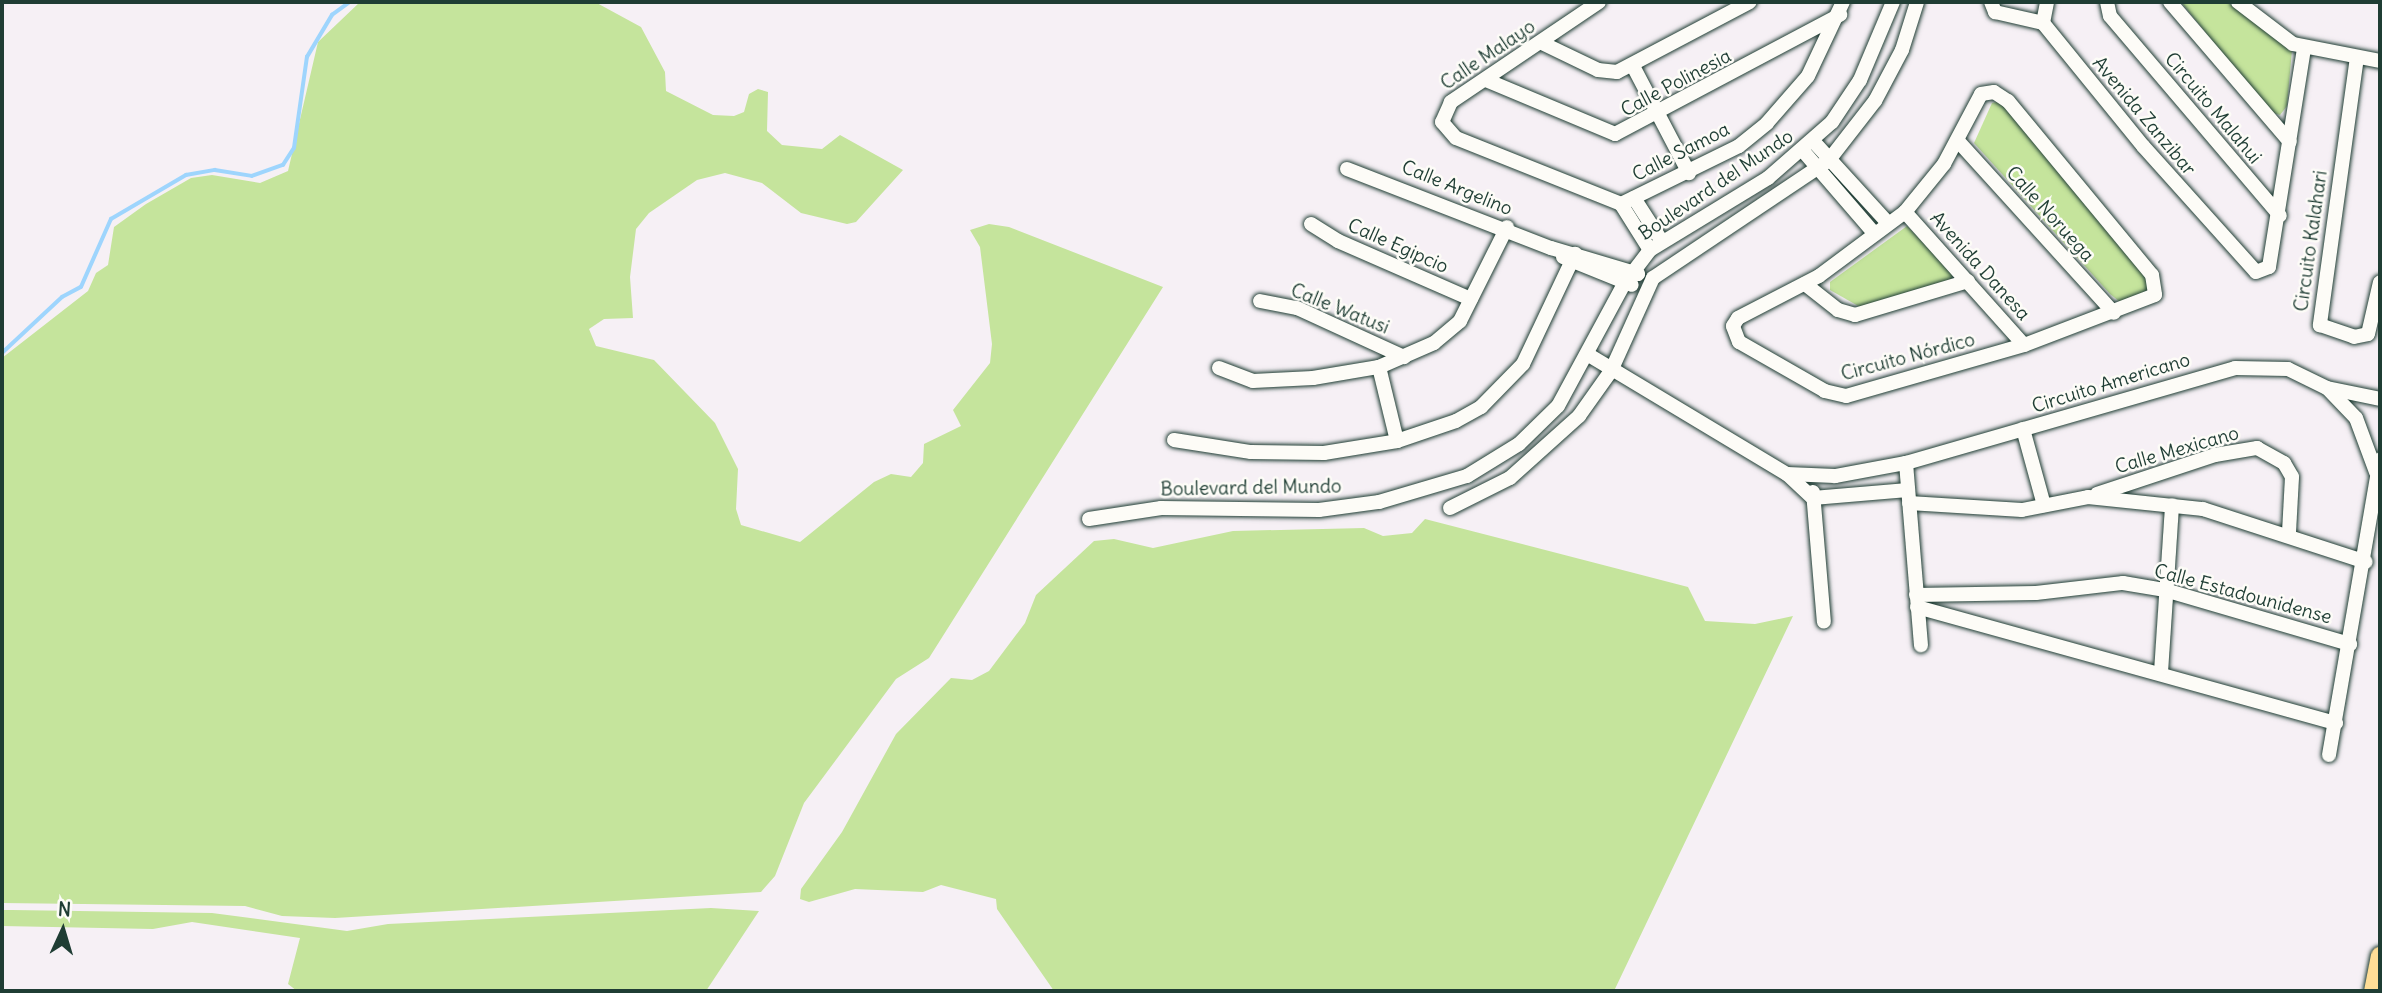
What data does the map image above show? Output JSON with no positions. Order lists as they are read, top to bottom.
{
  "streets": {
    "street": [
      "Calle Malayo",
      "Calle Polinesia",
      "Circuito Malahui",
      "Avenida Zanzibar",
      "Calle Samoa",
      "Boulevard del Mundo",
      "Calle Argelino",
      "Calle Noruega",
      "Circuito Kalahari",
      "Calle Egipcio",
      "Avenida Danesa",
      "Calle Watusi",
      "Circuito Nórdico",
      "Circuito Americano",
      "Calle Mexicano",
      "Calle Estadounidense"
    ]
  },
  "crossings": [
    ["Calle Malayo", "Calle Polinesia"],
    ["Calle Malayo", "Calle Samoa"],
    ["Calle Polinesia", "Calle Samoa"],
    ["Circuito Malahui", "Avenida Zanzibar"],
    ["Boulevard del Mundo", "Calle Argelino"],
    ["Calle Noruega", "Circuito Nórdico"],
    ["Avenida Danesa", "Circuito Nórdico"],
    ["Circuito Americano", "Calle Mexicano"],
    ["Circuito Americano", "Calle Estadounidense"]
  ],
  "north": "top"
}
